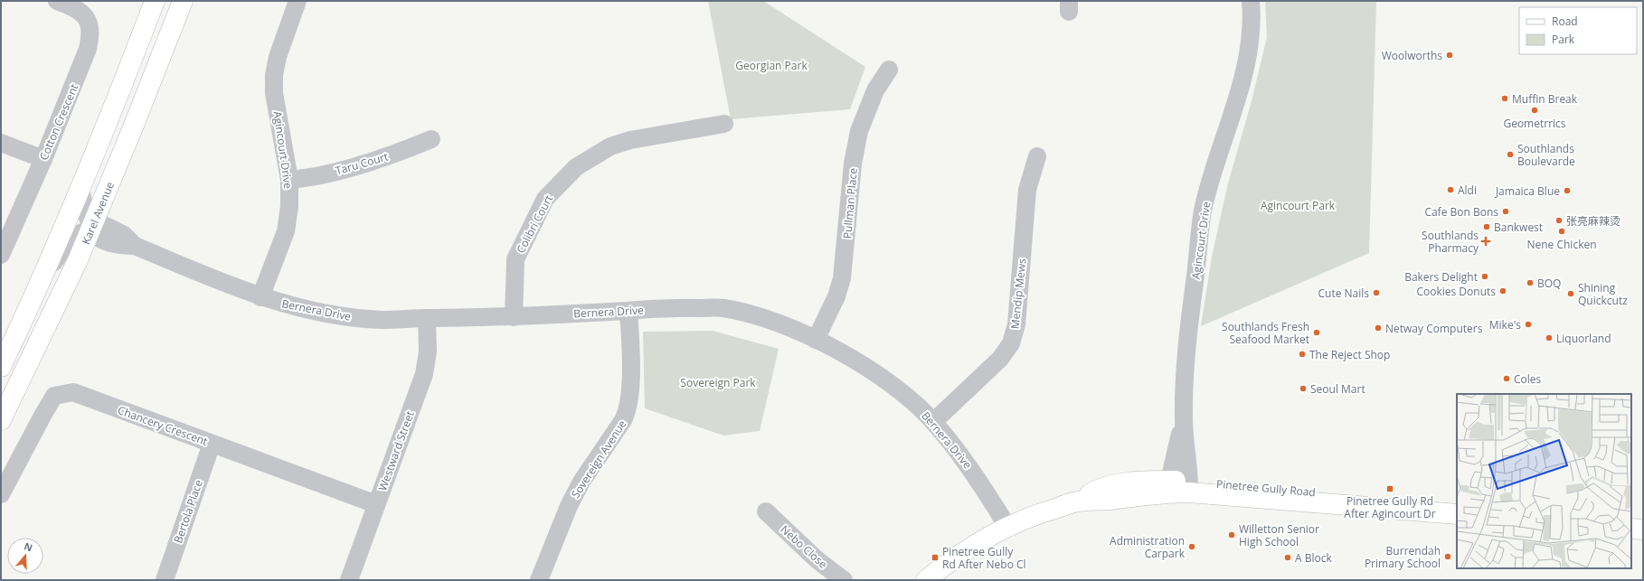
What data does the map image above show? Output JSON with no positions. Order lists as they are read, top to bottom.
{
  "streets": {
    "main road": ["Karel Avenue", "Pinetree Gully Road"],
    "street": [
      "Cotton Crescent",
      "Agincourt Drive",
      "Taru Court",
      "Pullman Place",
      "Colibri Court",
      "Mendip Mews",
      "Bernera Drive",
      "Chancery Crescent",
      "Westward Street",
      "Sovereign Avenue",
      "Bertola Place",
      "Nebo Close"
    ]
  },
  "crossings": [
    ["Agincourt Drive", "Taru Court"],
    ["Agincourt Drive", "Bernera Drive"],
    ["Agincourt Drive", "Pinetree Gully Road"],
    ["Pullman Place", "Bernera Drive"],
    ["Karel Avenue", "Bernera Drive"],
    ["Colibri Court", "Bernera Drive"],
    ["Mendip Mews", "Bernera Drive"],
    ["Bernera Drive", "Westward Street"],
    ["Bernera Drive", "Sovereign Avenue"],
    ["Bernera Drive", "Pinetree Gully Road"],
    ["Chancery Crescent", "Westward Street"],
    ["Chancery Crescent", "Bertola Place"]
  ],
  "parks": ["Georgian Park", "Agincourt Park", "Sovereign Park"],
  "places": {
    "other": [
      "Woolworths",
      "Muffin Break",
      "Geometrrics",
      "Southlands Boulevarde",
      "Aldi",
      "Jamaica Blue",
      "Cafe Bon Bons",
      "张亮麻辣烫",
      "Bankwest",
      "Nene Chicken",
      "Bakers Delight",
      "BOQ",
      "Cookies Donuts",
      "Cute Nails",
      "Shining Quickcutz",
      "Mike's",
      "Netway Computers",
      "Southlands Fresh Seafood Market",
      "Liquorland",
      "The Reject Shop",
      "Coles",
      "Seoul Mart",
      "Willetton Senior High School",
      "Administration Carpark",
      "Burrendah Primary School",
      "A Block"
    ],
    "health": ["Southlands Pharmacy"],
    "transit": ["Pinetree Gully Rd After Agincourt Dr", "Pinetree Gully Rd After Nebo Cl"]
  },
  "legend": ["Road", "Park"],
  "north": "top"
}
